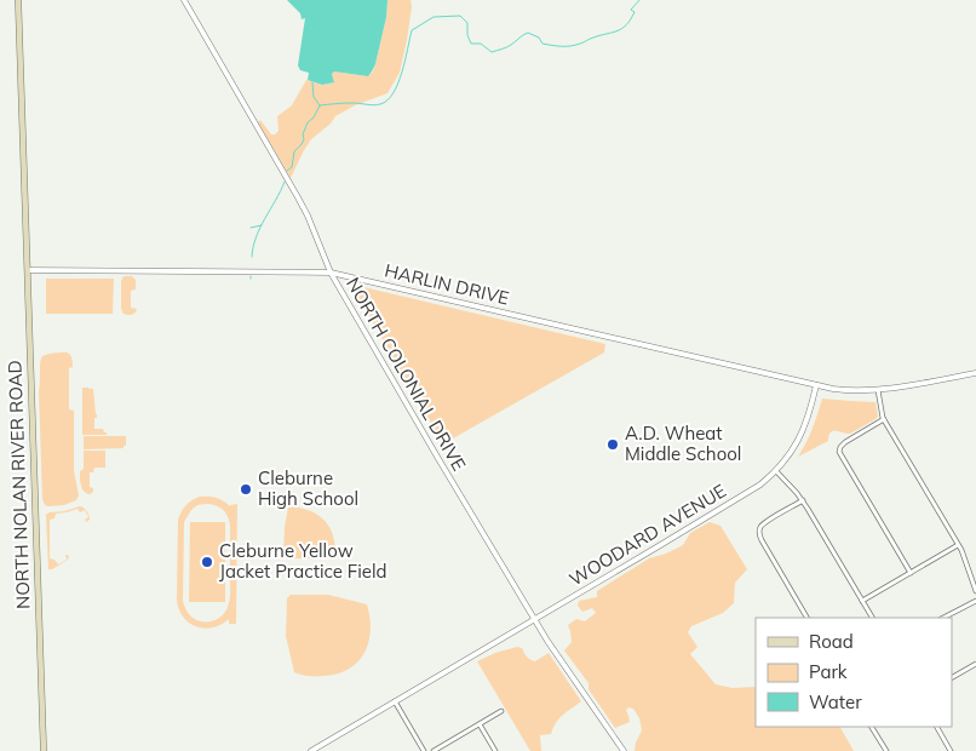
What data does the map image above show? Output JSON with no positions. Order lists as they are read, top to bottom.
{
  "streets": {
    "main road": ["NORTH NOLAN RIVER ROAD"],
    "street": ["HARLIN DRIVE", "NORTH COLONIAL DRIVE", "WOODARD AVENUE"]
  },
  "crossings": [
    ["HARLIN DRIVE", "NORTH COLONIAL DRIVE"],
    ["HARLIN DRIVE", "NORTH NOLAN RIVER ROAD"],
    ["HARLIN DRIVE", "WOODARD AVENUE"],
    ["NORTH COLONIAL DRIVE", "WOODARD AVENUE"]
  ],
  "places": ["A.D. Wheat Middle School", "Cleburne High School", "Cleburne Yellow Jacket Practice Field"],
  "legend": ["Road", "Park", "Water"]
}
